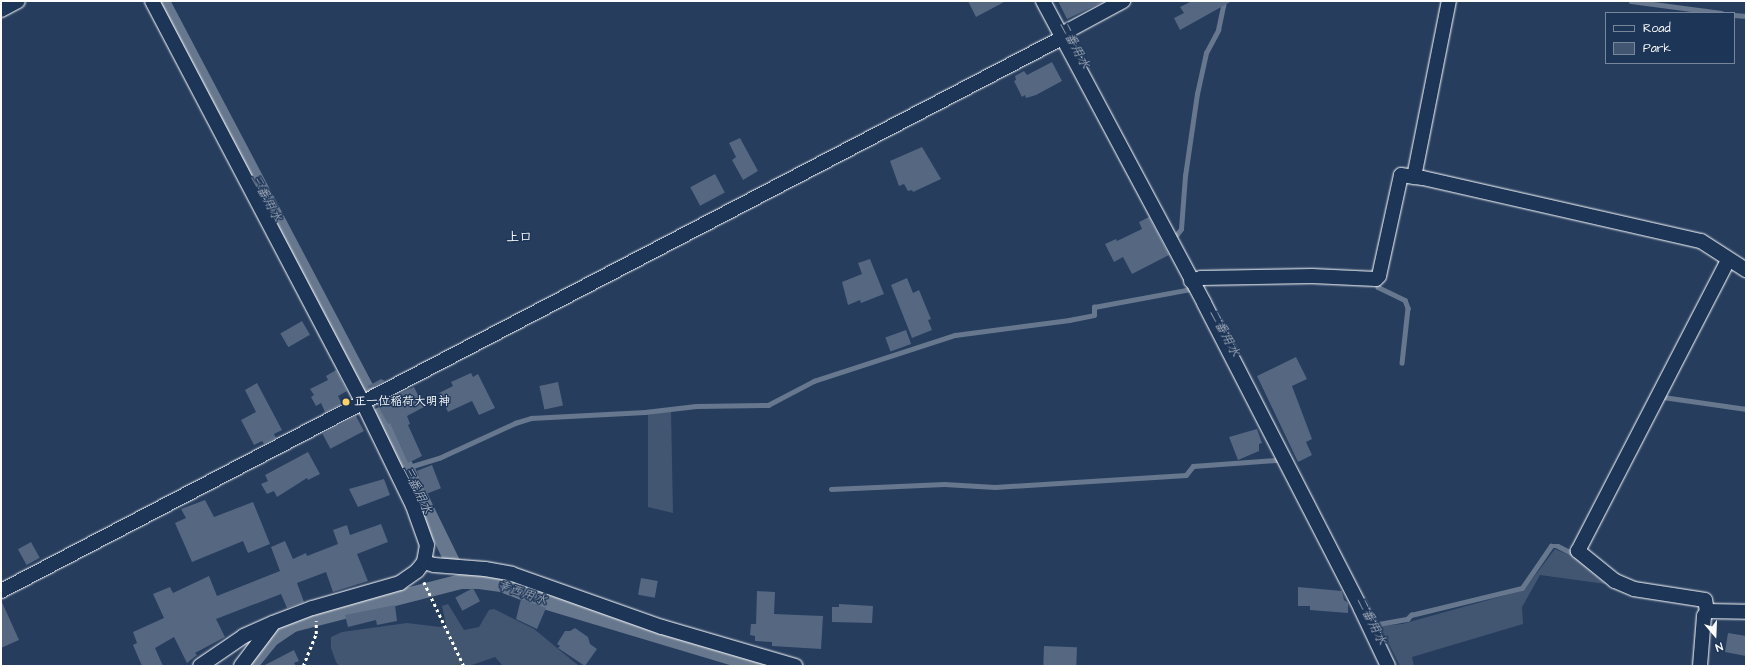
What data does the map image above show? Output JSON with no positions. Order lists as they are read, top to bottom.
{
  "districts": ["上口"],
  "water": ["二番用水", "三番用水", "幸西用水"],
  "places": ["正一位稲荷大明神"],
  "legend": ["Road", "Park"],
  "north": "bottom"
}
